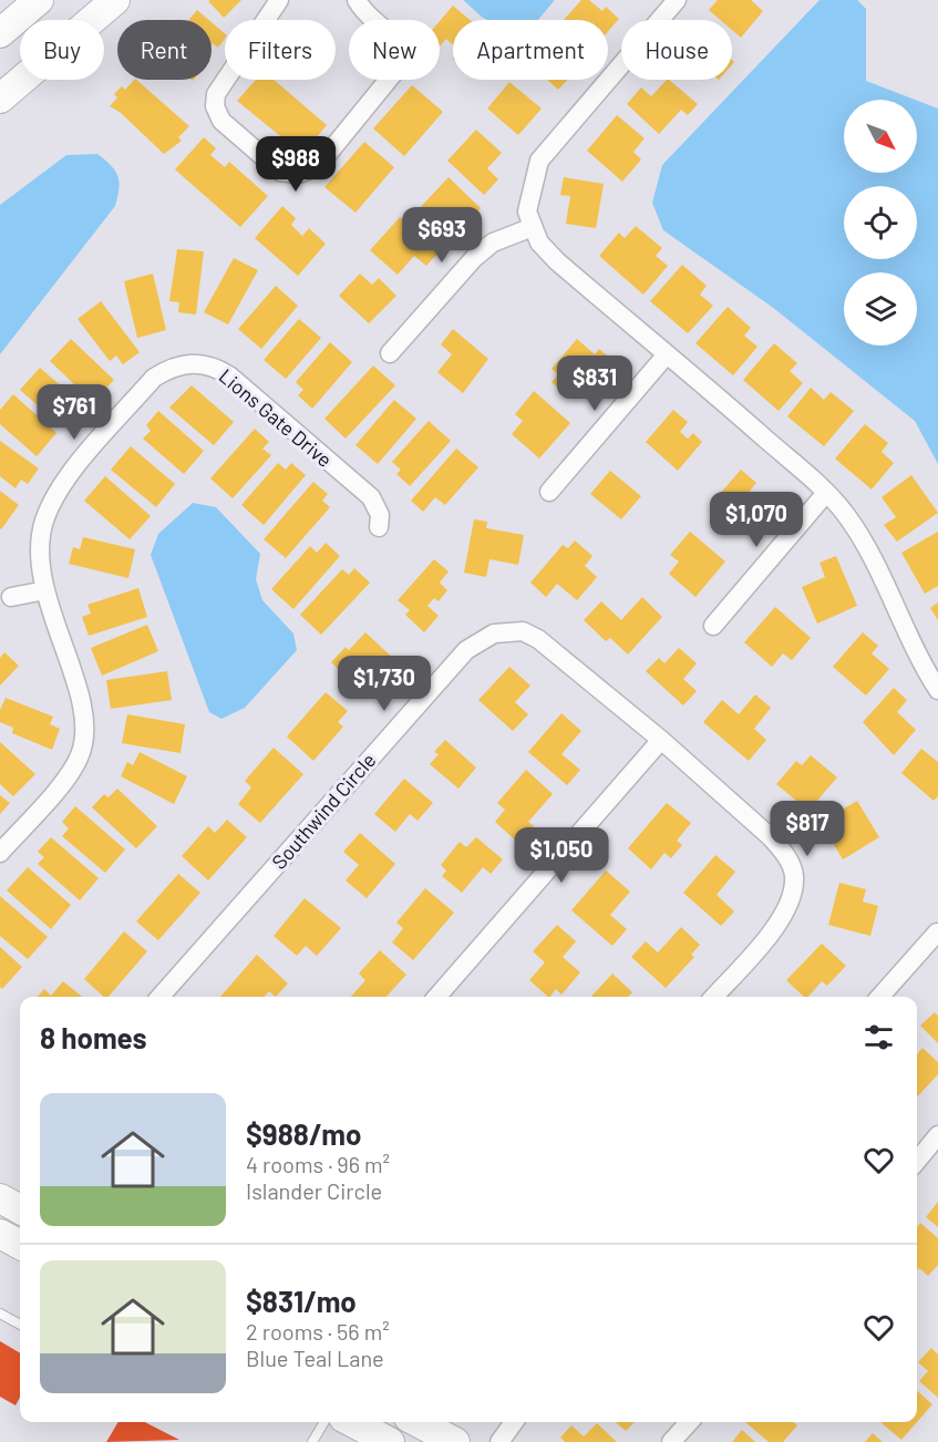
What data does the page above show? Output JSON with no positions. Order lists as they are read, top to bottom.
{
  "streets": {
    "street": ["Lions Gate Drive", "Southwind Circle"]
  },
  "north": "bottom right",
  "page": {
    "chip": [
      "Buy",
      "Rent",
      "Filters",
      "New",
      "Apartment",
      "House"
    ],
    "price": [
      "$988",
      "$693",
      "$831",
      "$761",
      "$1,070",
      "$1,730",
      "$817",
      "$1,050"
    ],
    "heading": "8 homes",
    "list": [
      {
        "name": "$988/mo",
        "note": "4 rooms · 96 m² · Islander Circle"
      },
      {
        "name": "$831/mo",
        "note": "2 rooms · 56 m² · Blue Teal Lane"
      }
    ]
  }
}
